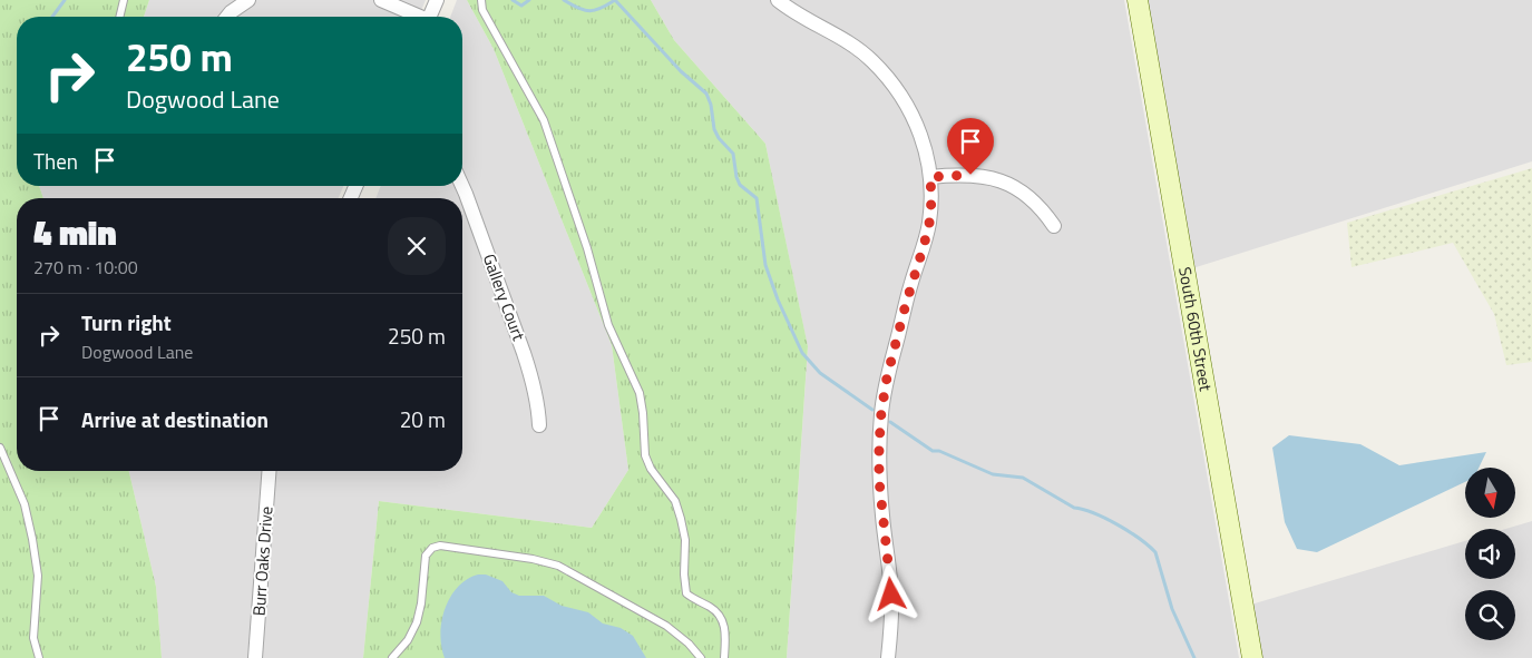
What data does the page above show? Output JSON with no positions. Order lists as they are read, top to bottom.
{
  "streets": {
    "street": ["Gallery Court", "South 60th Street", "Burr Oaks Drive"]
  },
  "north": "bottom",
  "page": {
    "turn": ["250 m", "Dogwood Lane"],
    "then": "Then",
    "heading": ["4 min", "270 m · 10:00"],
    "list": [
      {
        "name": "Turn right",
        "note": "Dogwood Lane",
        "value": "250 m"
      },
      {
        "name": "Arrive at destination",
        "value": "20 m"
      }
    ]
  }
}
